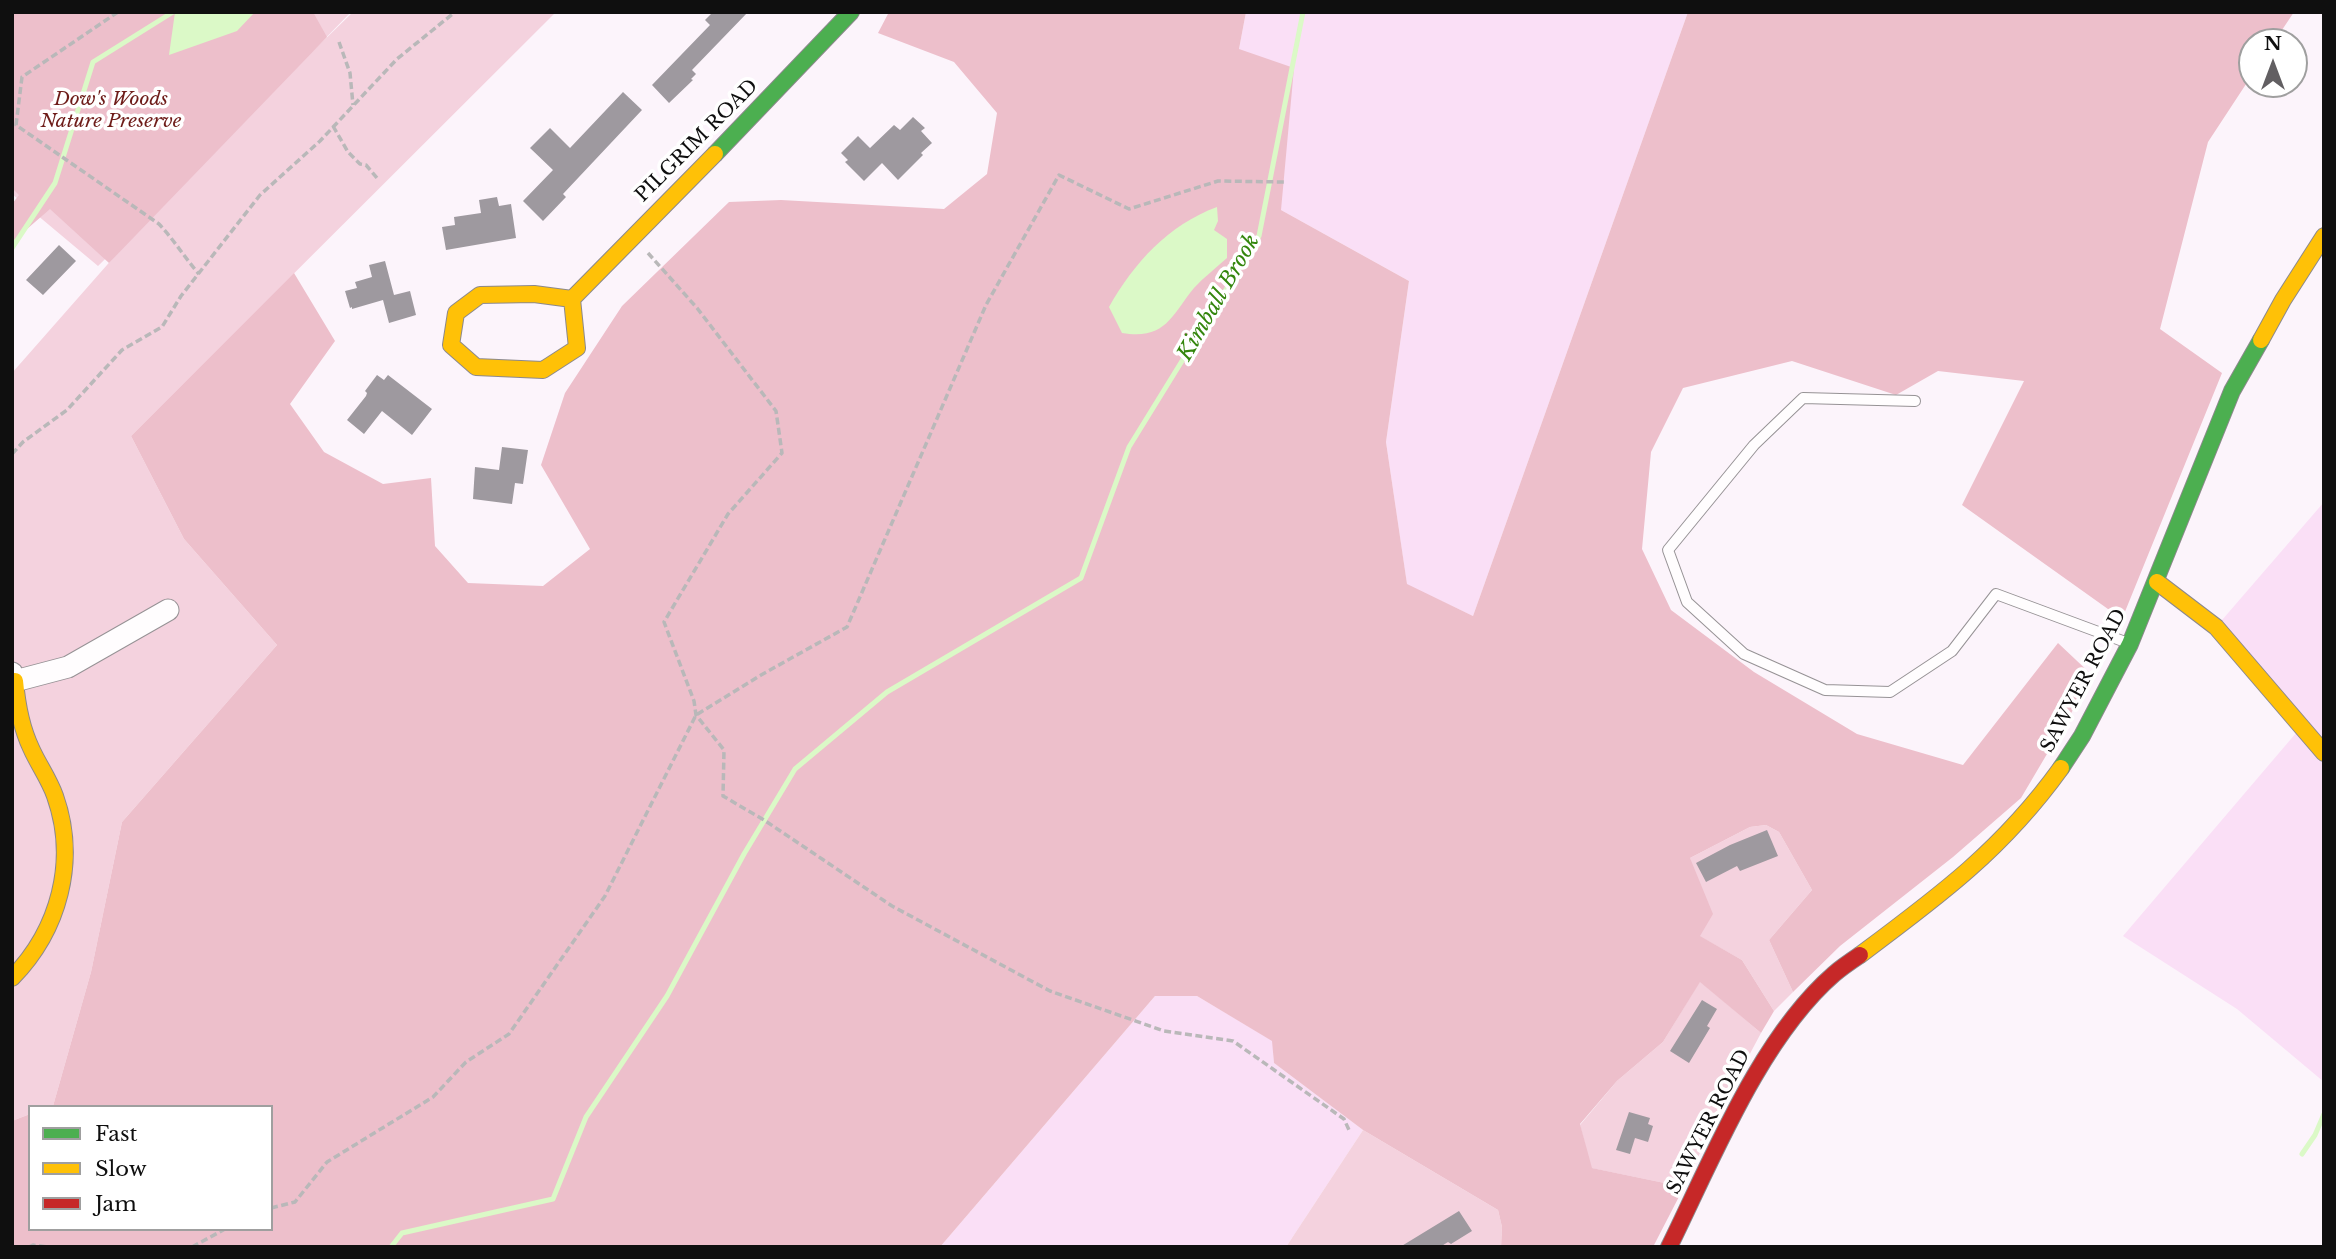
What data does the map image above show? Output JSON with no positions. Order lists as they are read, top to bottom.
{
  "streets": {
    "street": ["PILGRIM ROAD", "SAWYER ROAD"]
  },
  "water": ["Kimball Brook"],
  "parks": ["Dow's Woods Nature Preserve"],
  "legend": ["Fast", "Slow", "Jam"],
  "north": "top"
}
